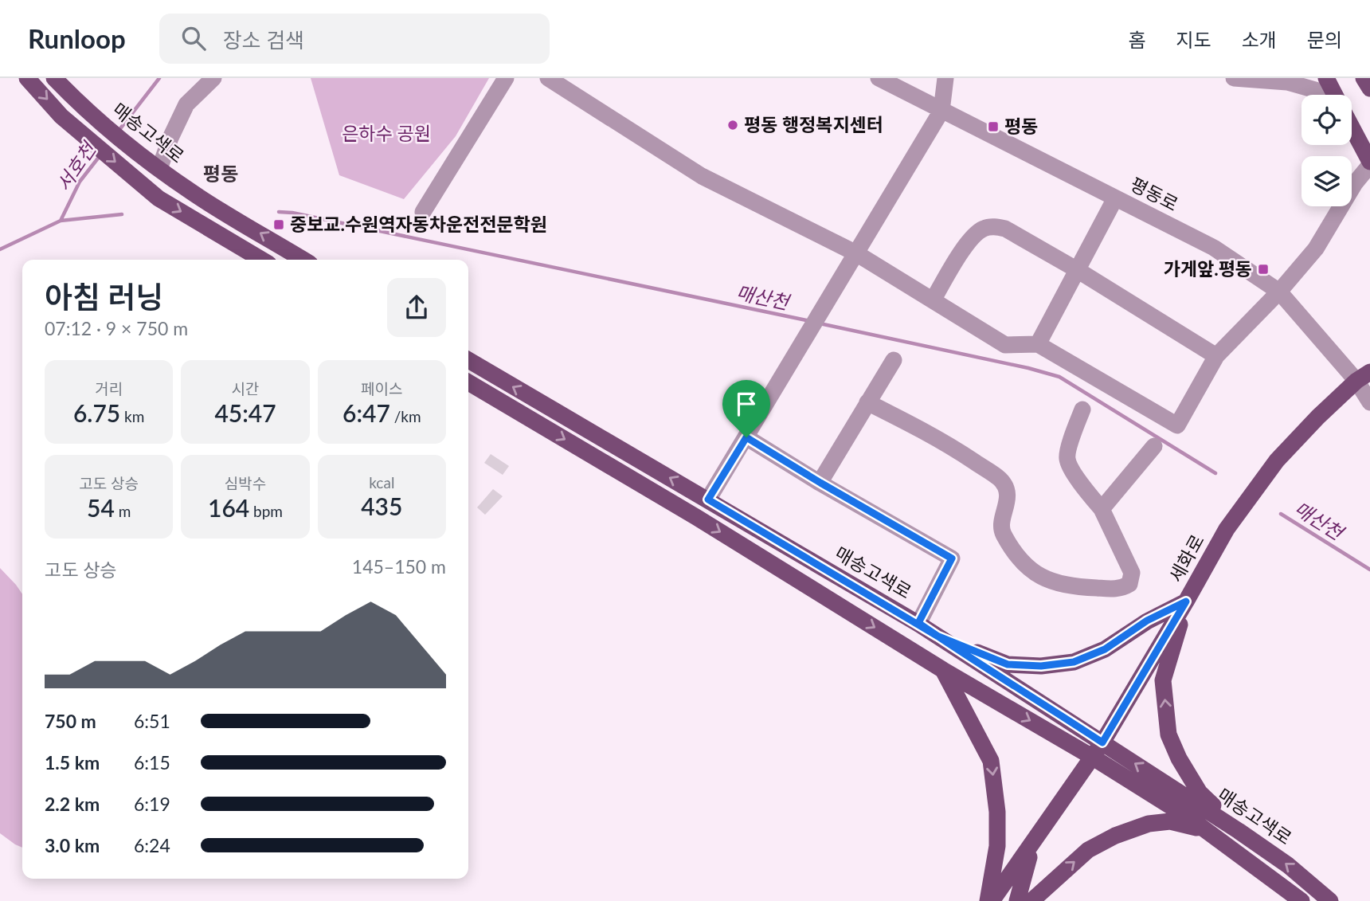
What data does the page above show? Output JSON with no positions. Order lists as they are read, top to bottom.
{
  "streets": {
    "main road": ["매송고색로", "세화로"],
    "street": ["평동로"]
  },
  "crossings": [
    ["매송고색로", "세화로"],
    ["평동로", "세화로"]
  ],
  "districts": ["평동"],
  "water": ["서호천", "매산천"],
  "parks": ["은하수 공원"],
  "places": {
    "other": ["평동 행정복지센터"],
    "transit": ["평동", "중보교.수원역자동차운전전문학원", "가게앞.평동"]
  },
  "page": {
    "header": "Runloop",
    "search": "장소 검색",
    "nav": [
      "홈",
      "지도",
      "소개",
      "문의"
    ],
    "heading": ["아침 러닝", "07:12 · 9 × 750 m"],
    "stats": [
      ["거리", "6.75 km"],
      ["시간", "45:47"],
      ["페이스", "6:47 /km"],
      ["고도 상승", "54 m"],
      ["심박수", "164 bpm"],
      ["kcal", "435"]
    ],
    "chart": ["고도 상승", "145–150 m"],
    "list": [
      {
        "name": "750 m",
        "note": "6:51"
      },
      {
        "name": "1.5 km",
        "note": "6:15"
      },
      {
        "name": "2.2 km",
        "note": "6:19"
      },
      {
        "name": "3.0 km",
        "note": "6:24"
      }
    ]
  }
}
